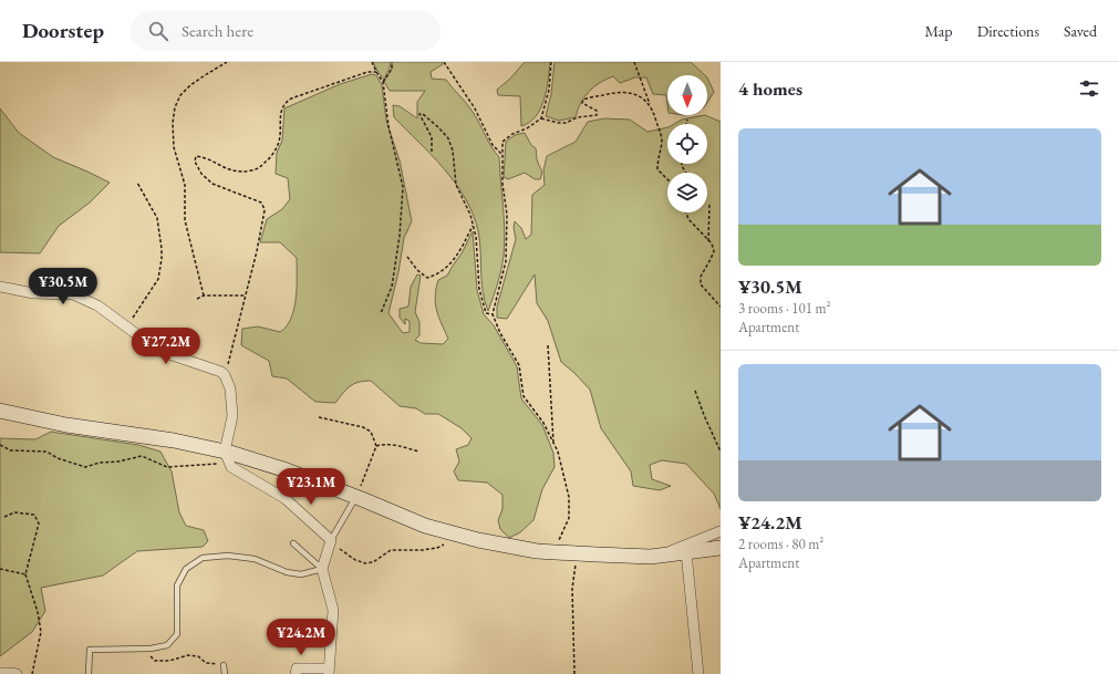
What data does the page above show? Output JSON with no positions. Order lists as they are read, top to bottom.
{
  "north": "bottom",
  "page": {
    "header": "Doorstep",
    "search": "Search here",
    "nav": ["Map", "Directions", "Saved"],
    "heading": "4 homes",
    "list": [
      {
        "name": "¥30.5M",
        "note": "3 rooms · 101 m² · Apartment"
      },
      {
        "name": "¥24.2M",
        "note": "2 rooms · 80 m² · Apartment"
      }
    ],
    "price": [
      "¥30.5M",
      "¥27.2M",
      "¥23.1M",
      "¥24.2M"
    ]
  }
}
